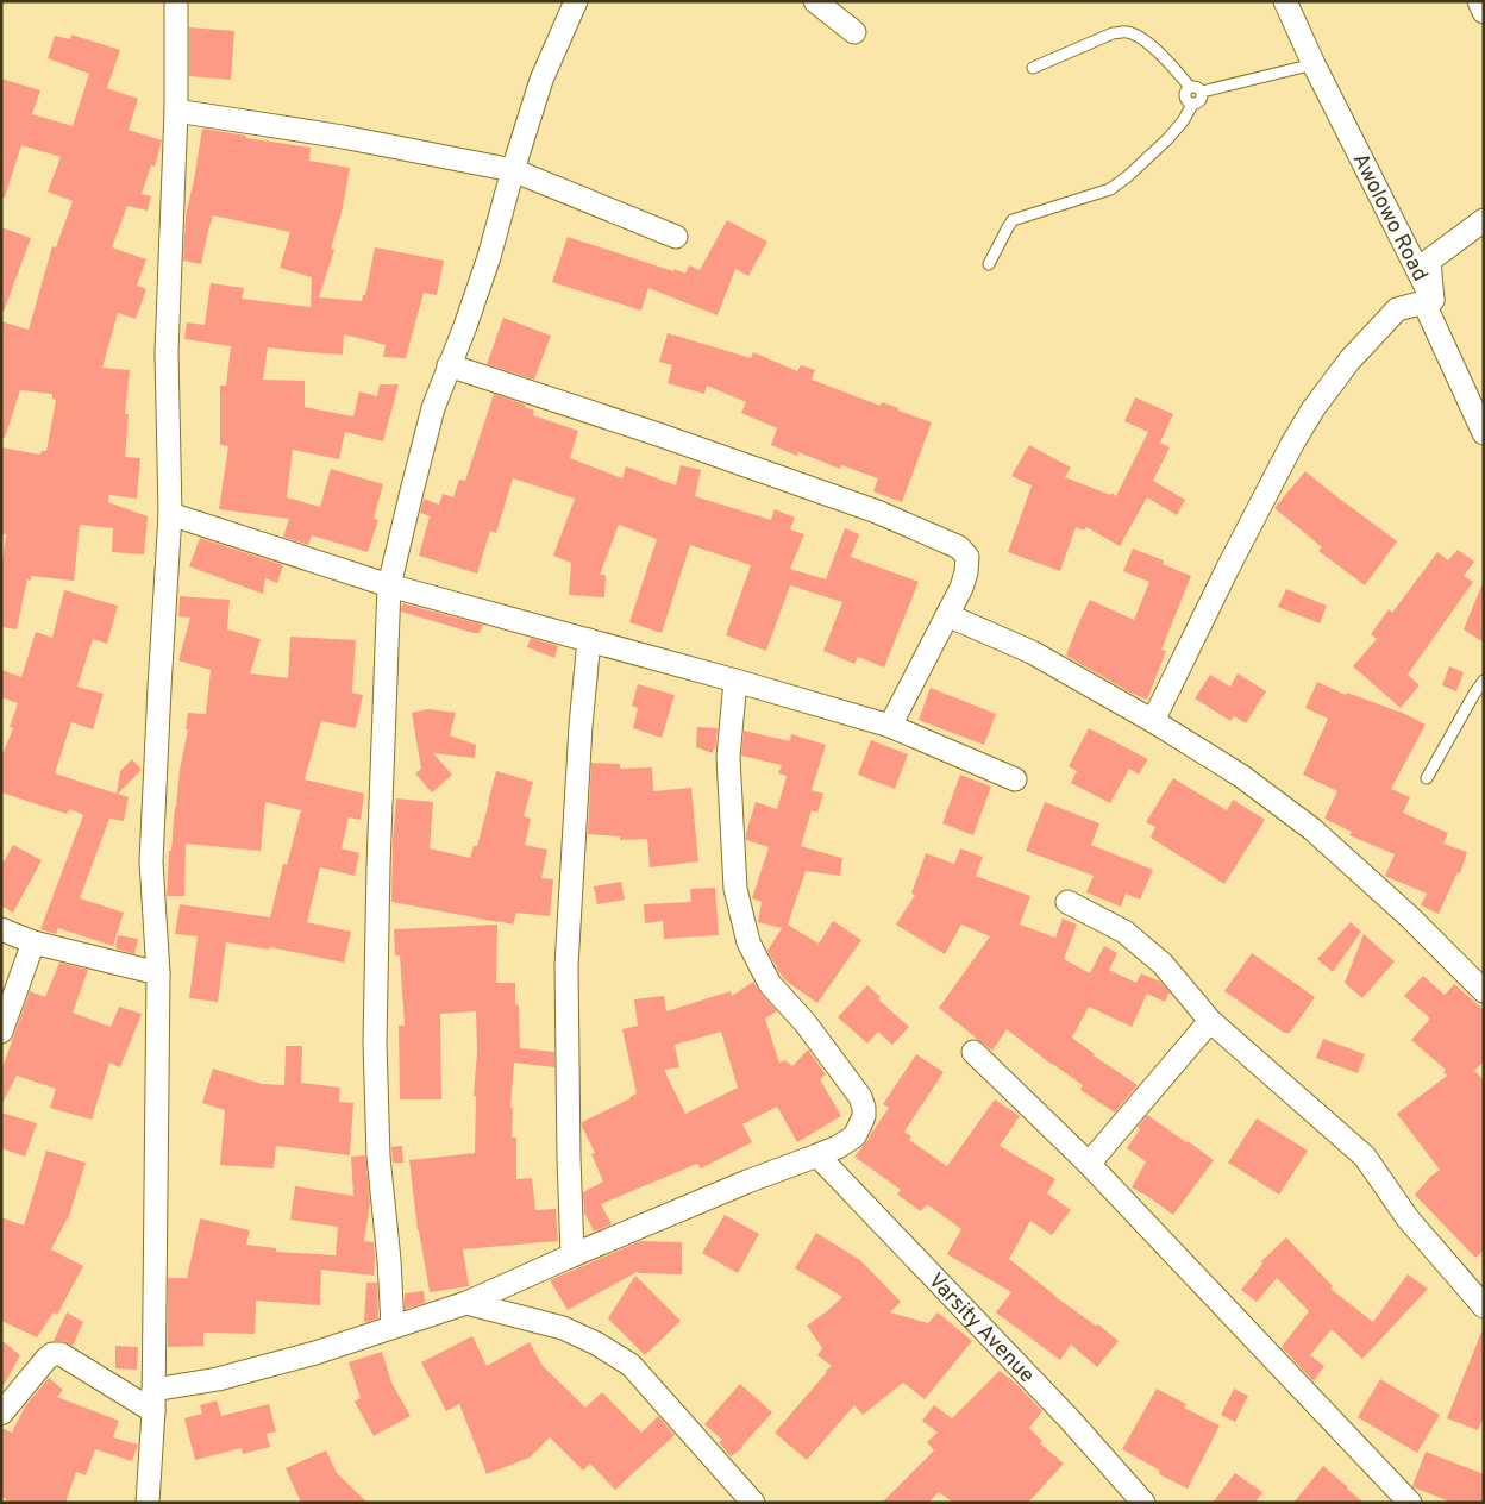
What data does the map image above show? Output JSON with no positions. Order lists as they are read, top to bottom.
{
  "streets": {
    "street": ["Awolowo Road", "Varsity Avenue"]
  }
}
